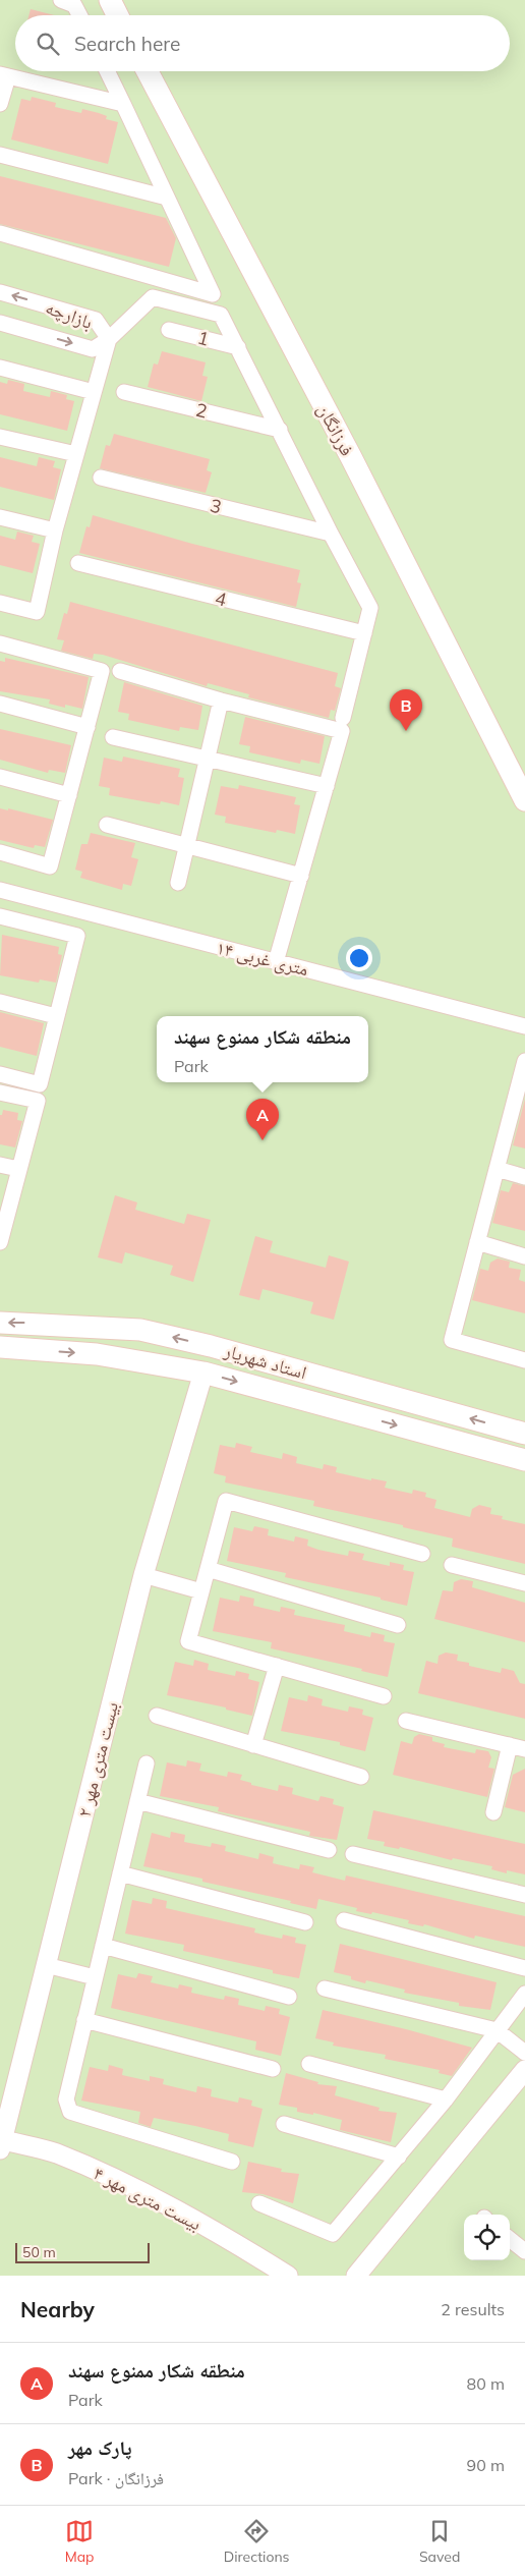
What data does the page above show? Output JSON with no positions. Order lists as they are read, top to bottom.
{
  "streets": {
    "main road": ["فرزانگان", "استاد شهریار"],
    "street": [
      "بازارچه",
      "1",
      "2",
      "3",
      "4",
      "۱۴ متری غربی",
      "بیست متری مهر ۲",
      "بیست متری مهر ۴"
    ]
  },
  "crossings": [
    ["استاد شهریار", "بیست متری مهر ۲"],
    ["بیست متری مهر ۲", "بیست متری مهر ۴"]
  ],
  "scale_bar": "50 m",
  "page": {
    "search": "Search here",
    "pins": ["B", "A"],
    "popup": ["منطقه شکار ممنوع سهند", "Park"],
    "scale": "50 m",
    "heading": ["Nearby", "2 results"],
    "list": [
      {
        "mark": "A",
        "name": "منطقه شکار ممنوع سهند",
        "note": "Park",
        "value": "80 m"
      },
      {
        "mark": "B",
        "name": "پارک مهر",
        "note": "Park · فرزانگان",
        "value": "90 m"
      }
    ],
    "nav": ["Map", "Directions", "Saved"]
  }
}
